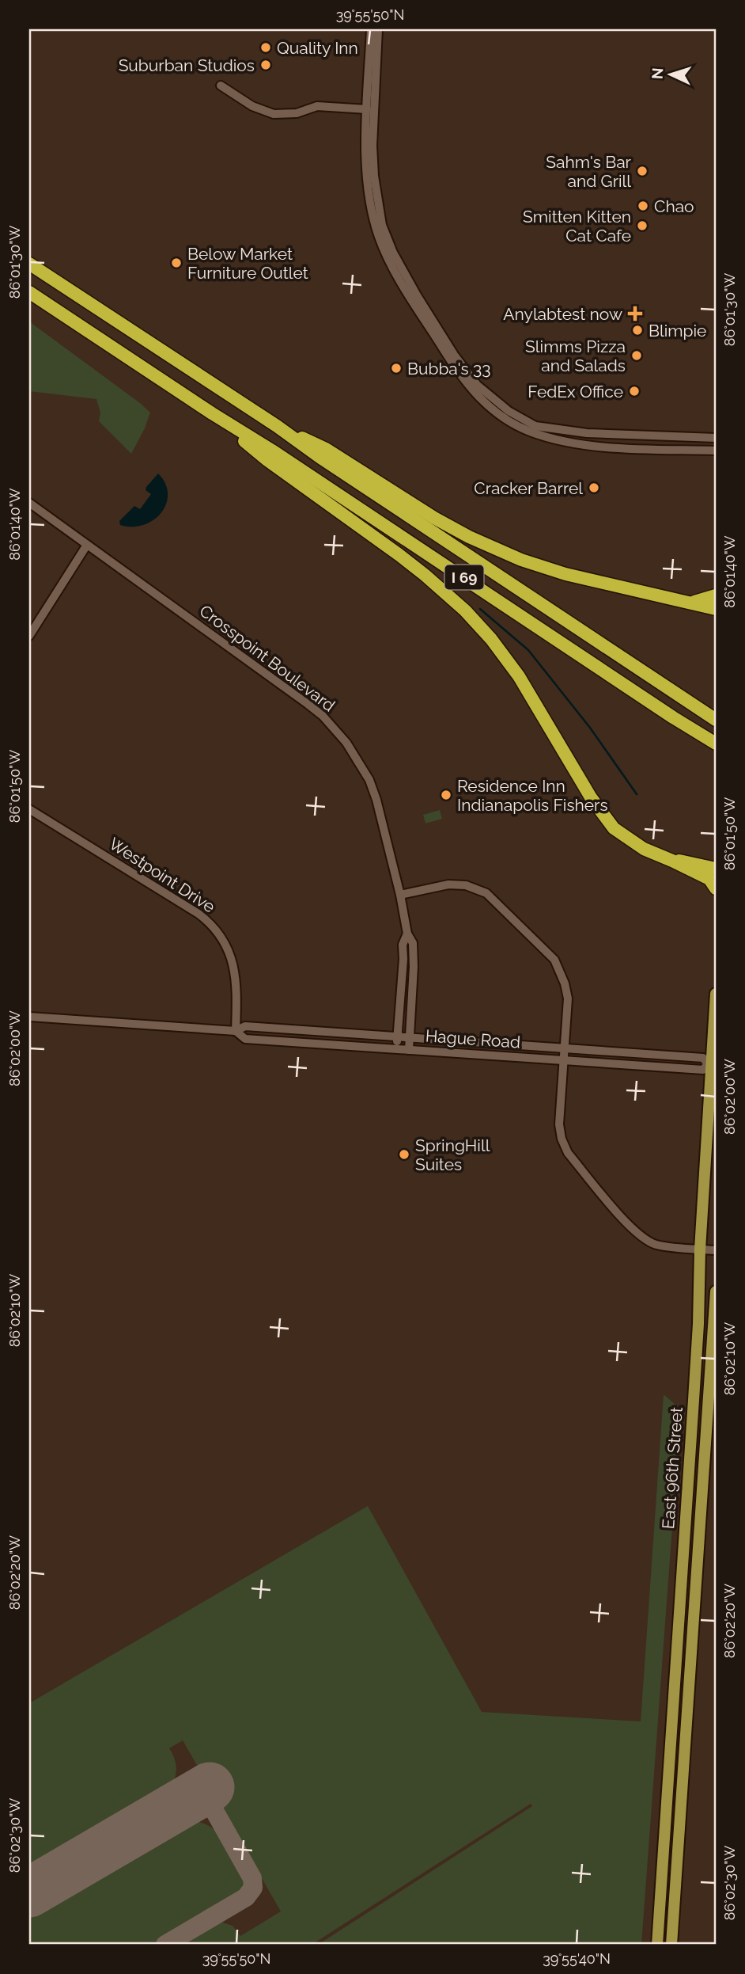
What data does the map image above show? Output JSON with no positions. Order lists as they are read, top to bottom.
{
  "streets": {
    "highway": ["I 69"],
    "main road": ["East 96th Street"],
    "street": ["Crosspoint Boulevard", "Westpoint Drive", "Hague Road"]
  },
  "crossings": [
    ["Crosspoint Boulevard", "Hague Road"],
    ["Westpoint Drive", "Hague Road"],
    ["Hague Road", "East 96th Street"]
  ],
  "places": {
    "other": [
      "Quality Inn",
      "Suburban Studios",
      "Sahm's Bar and Grill",
      "Chao",
      "Smitten Kitten Cat Cafe",
      "Below Market Furniture Outlet",
      "Blimpie",
      "Slimms Pizza and Salads",
      "Bubba's 33",
      "FedEx Office",
      "Cracker Barrel",
      "Residence Inn Indianapolis Fishers",
      "SpringHill Suites"
    ],
    "health": ["Anylabtest now"]
  },
  "north": "left",
  "coordinates": [
    "39°55'50\"N",
    "86°01'30\"W",
    "86°01'40\"W",
    "86°01'50\"W",
    "86°02'00\"W",
    "86°02'10\"W",
    "86°02'20\"W",
    "86°02'30\"W",
    "39°55'40\"N"
  ]
}
